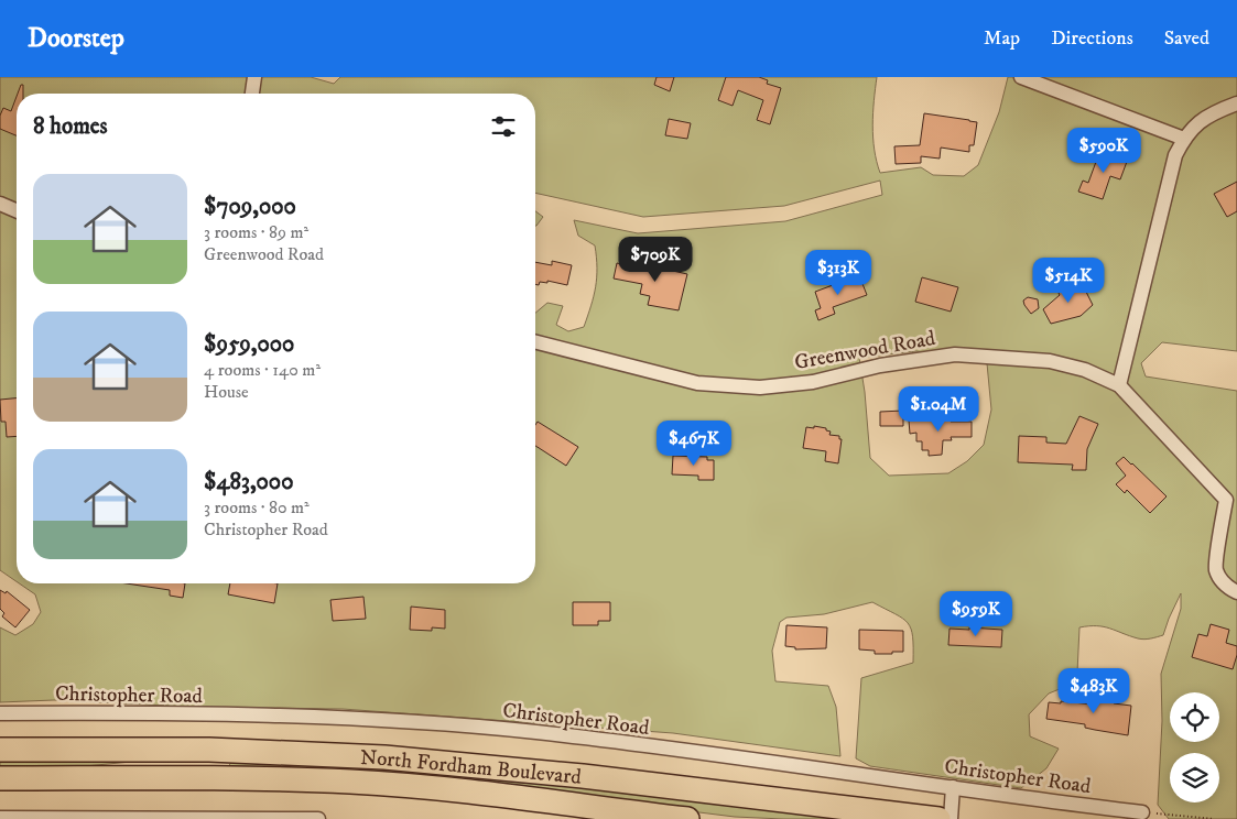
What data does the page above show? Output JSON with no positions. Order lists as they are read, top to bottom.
{
  "streets": {
    "highway": ["North Fordham Boulevard"],
    "street": ["Greenwood Road", "Christopher Road"]
  },
  "page": {
    "header": "Doorstep",
    "nav": ["Map", "Directions", "Saved"],
    "heading": "8 homes",
    "price": [
      "$590K",
      "$709K",
      "$313K",
      "$514K",
      "$1.04M",
      "$467K",
      "$959K",
      "$483K"
    ],
    "list": [
      {
        "name": "$709,000",
        "note": "3 rooms · 89 m² · Greenwood Road"
      },
      {
        "name": "$959,000",
        "note": "4 rooms · 140 m² · House"
      },
      {
        "name": "$483,000",
        "note": "3 rooms · 80 m² · Christopher Road"
      }
    ]
  }
}
